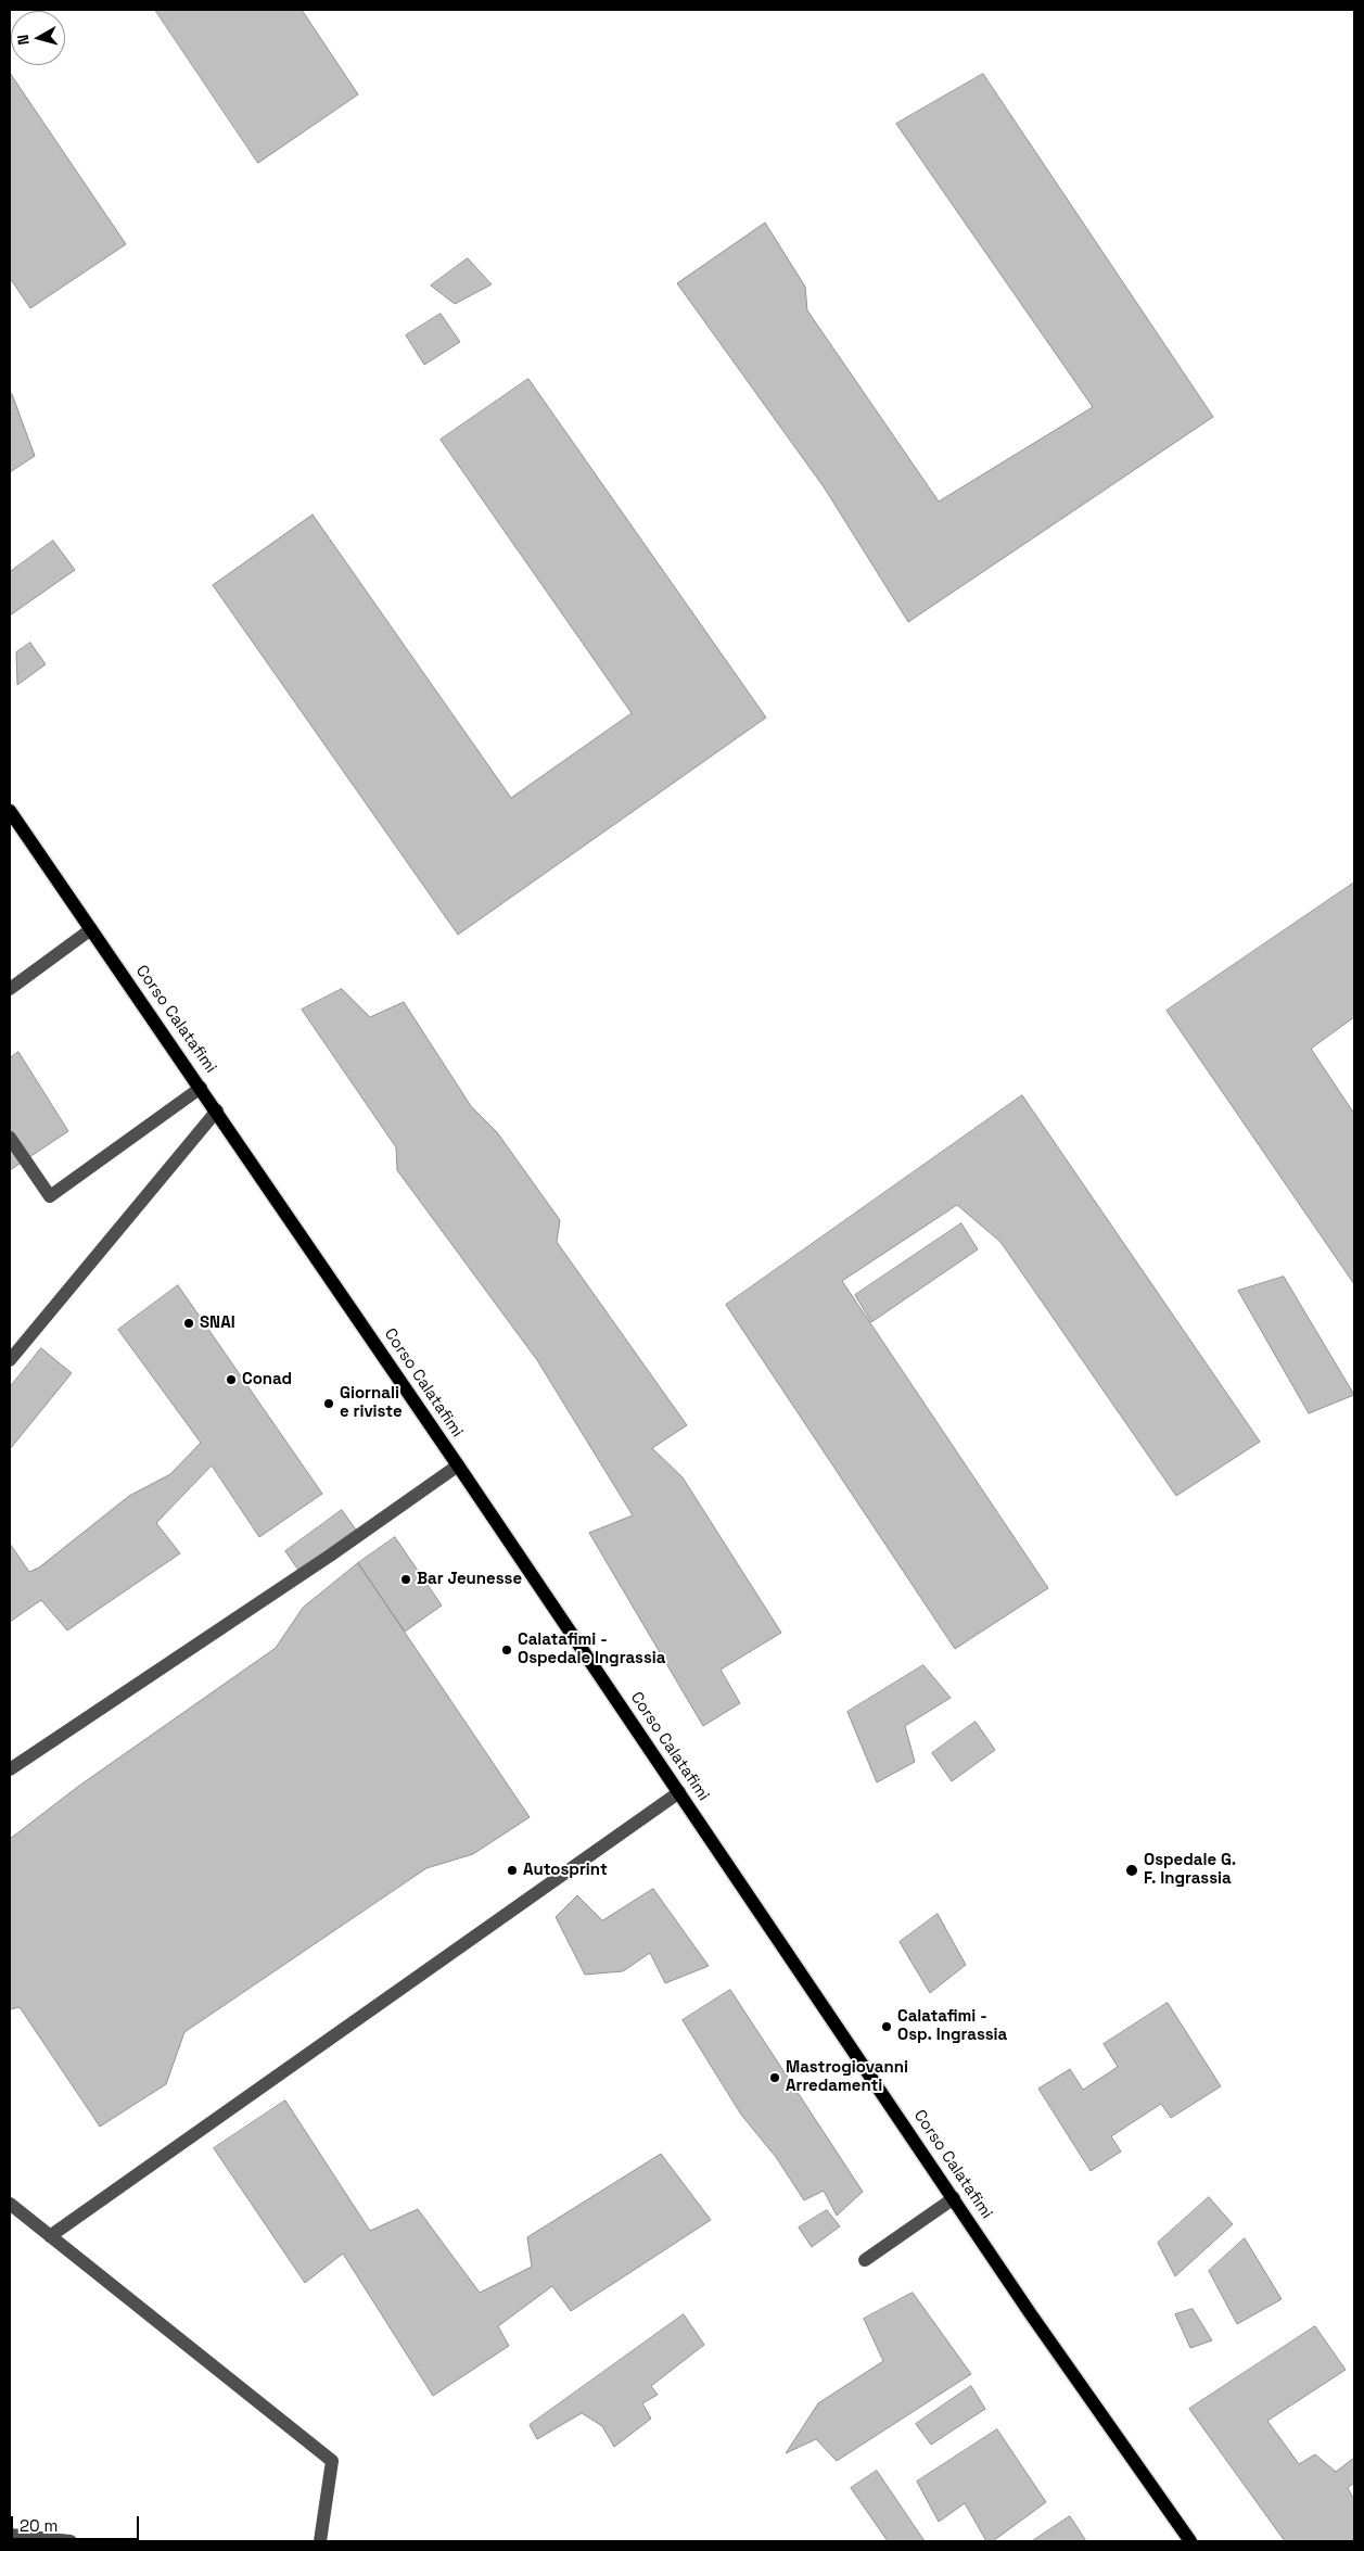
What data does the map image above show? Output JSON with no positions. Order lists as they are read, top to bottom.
{
  "streets": {
    "main road": ["Corso Calatafimi"]
  },
  "places": [
    "SNAI",
    "Conad",
    "Giornali e riviste",
    "Bar Jeunesse",
    "Calatafimi - Ospedale Ingrassia",
    "Autosprint",
    "Ospedale G. F. Ingrassia",
    "Calatafimi - Osp. Ingrassia",
    "Mastrogiovanni Arredamenti"
  ],
  "scale_bar": "20 m",
  "north": "left"
}
